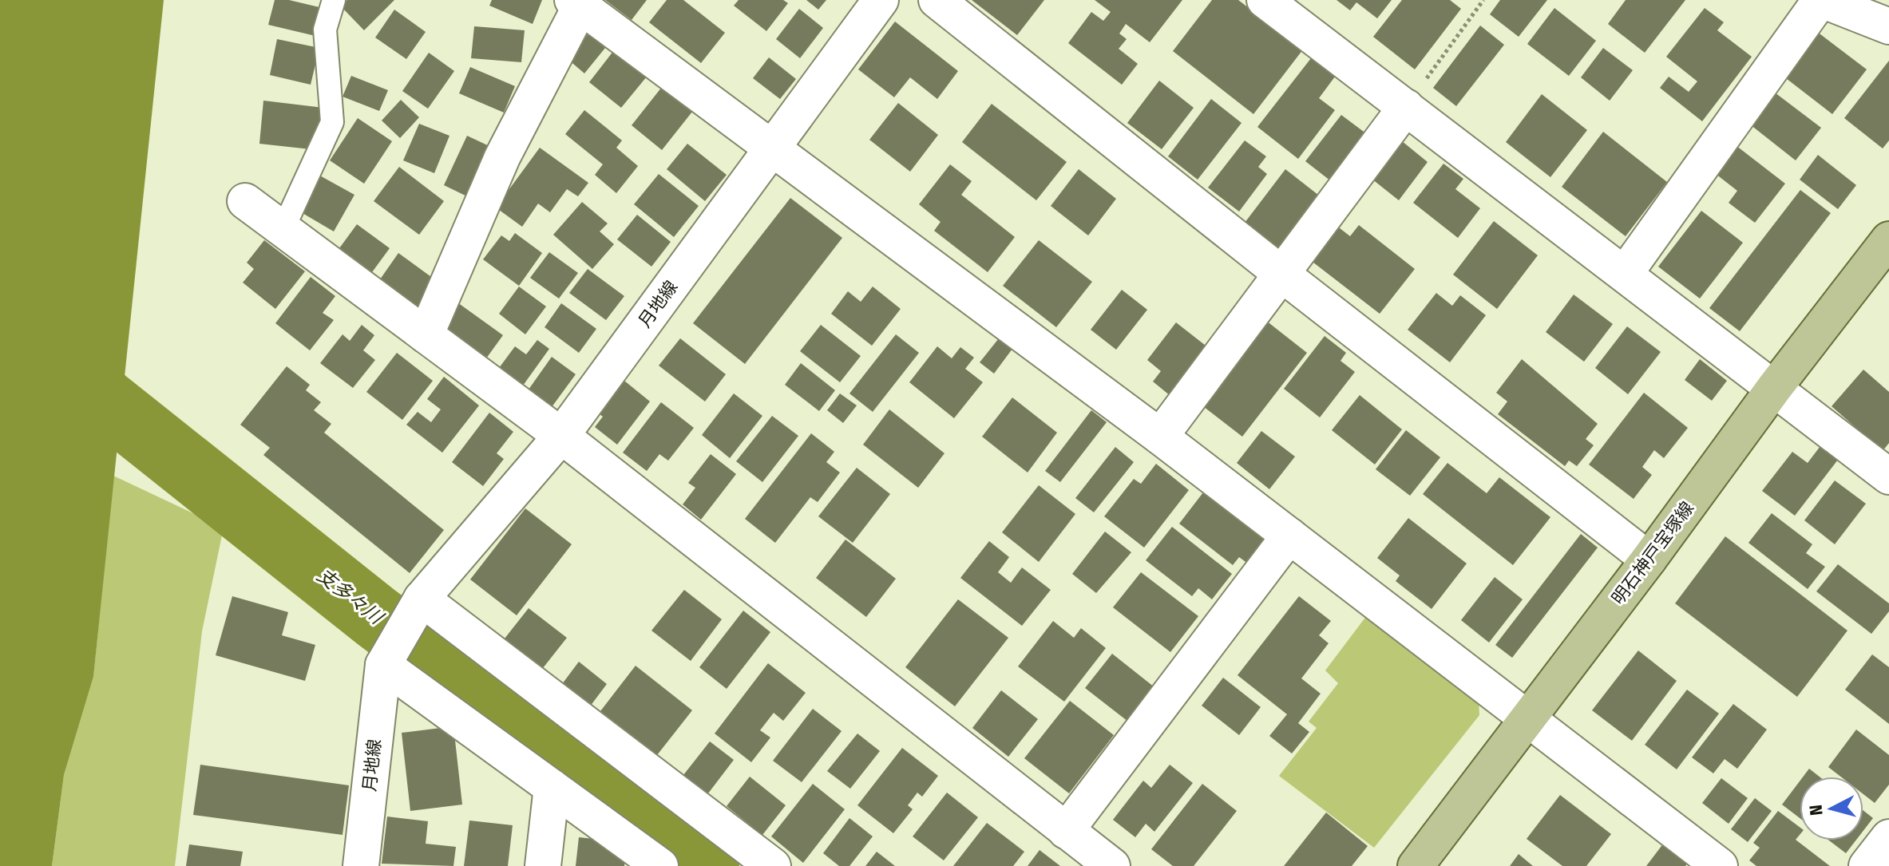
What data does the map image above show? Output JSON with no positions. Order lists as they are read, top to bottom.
{
  "streets": {
    "main road": ["明石神戸宝塚線"],
    "street": ["月地線"]
  },
  "water": ["支多々川"],
  "north": "left"
}
